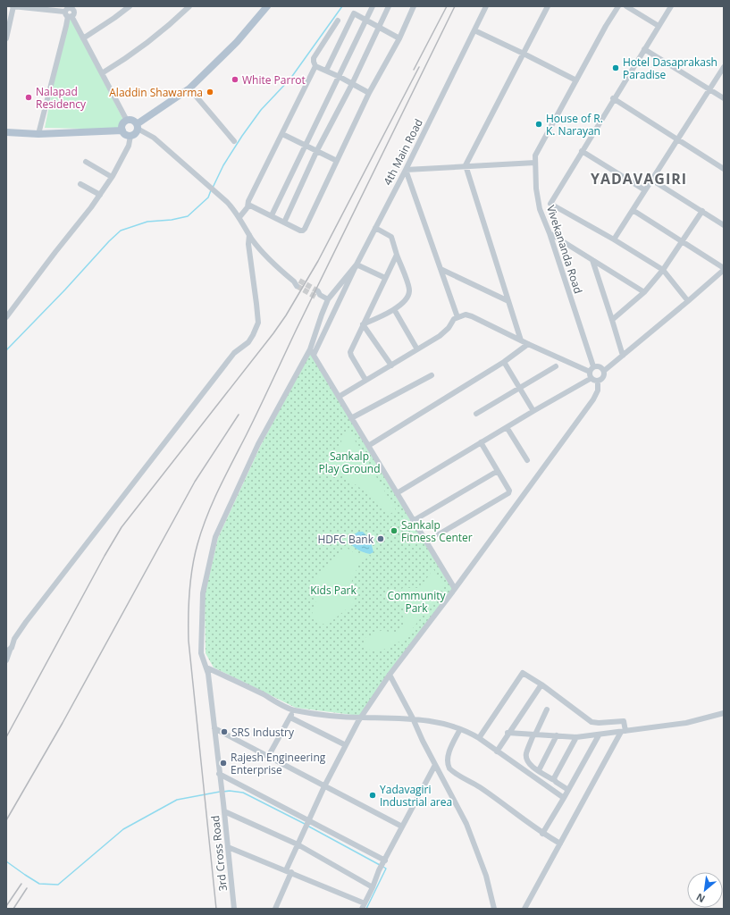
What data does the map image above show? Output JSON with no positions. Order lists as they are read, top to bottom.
{
  "streets": {
    "street": ["4th Main Road", "Vivekananda Road", "3rd Cross Road"]
  },
  "crossings": [
    ["4th Main Road", "3rd Cross Road"]
  ],
  "districts": ["YADAVAGIRI"],
  "parks": ["Sankalp Play Ground", "Kids Park", "Community Park"],
  "places": [
    "Hotel Dasaprakash Paradise",
    "White Parrot",
    "Aladdin Shawarma",
    "Nalapad Residency",
    "House of R. K. Narayan",
    "Sankalp Fitness Center",
    "HDFC Bank",
    "SRS Industry",
    "Rajesh Engineering Enterprise",
    "Yadavagiri Industrial area"
  ],
  "north": "bottom left"
}
